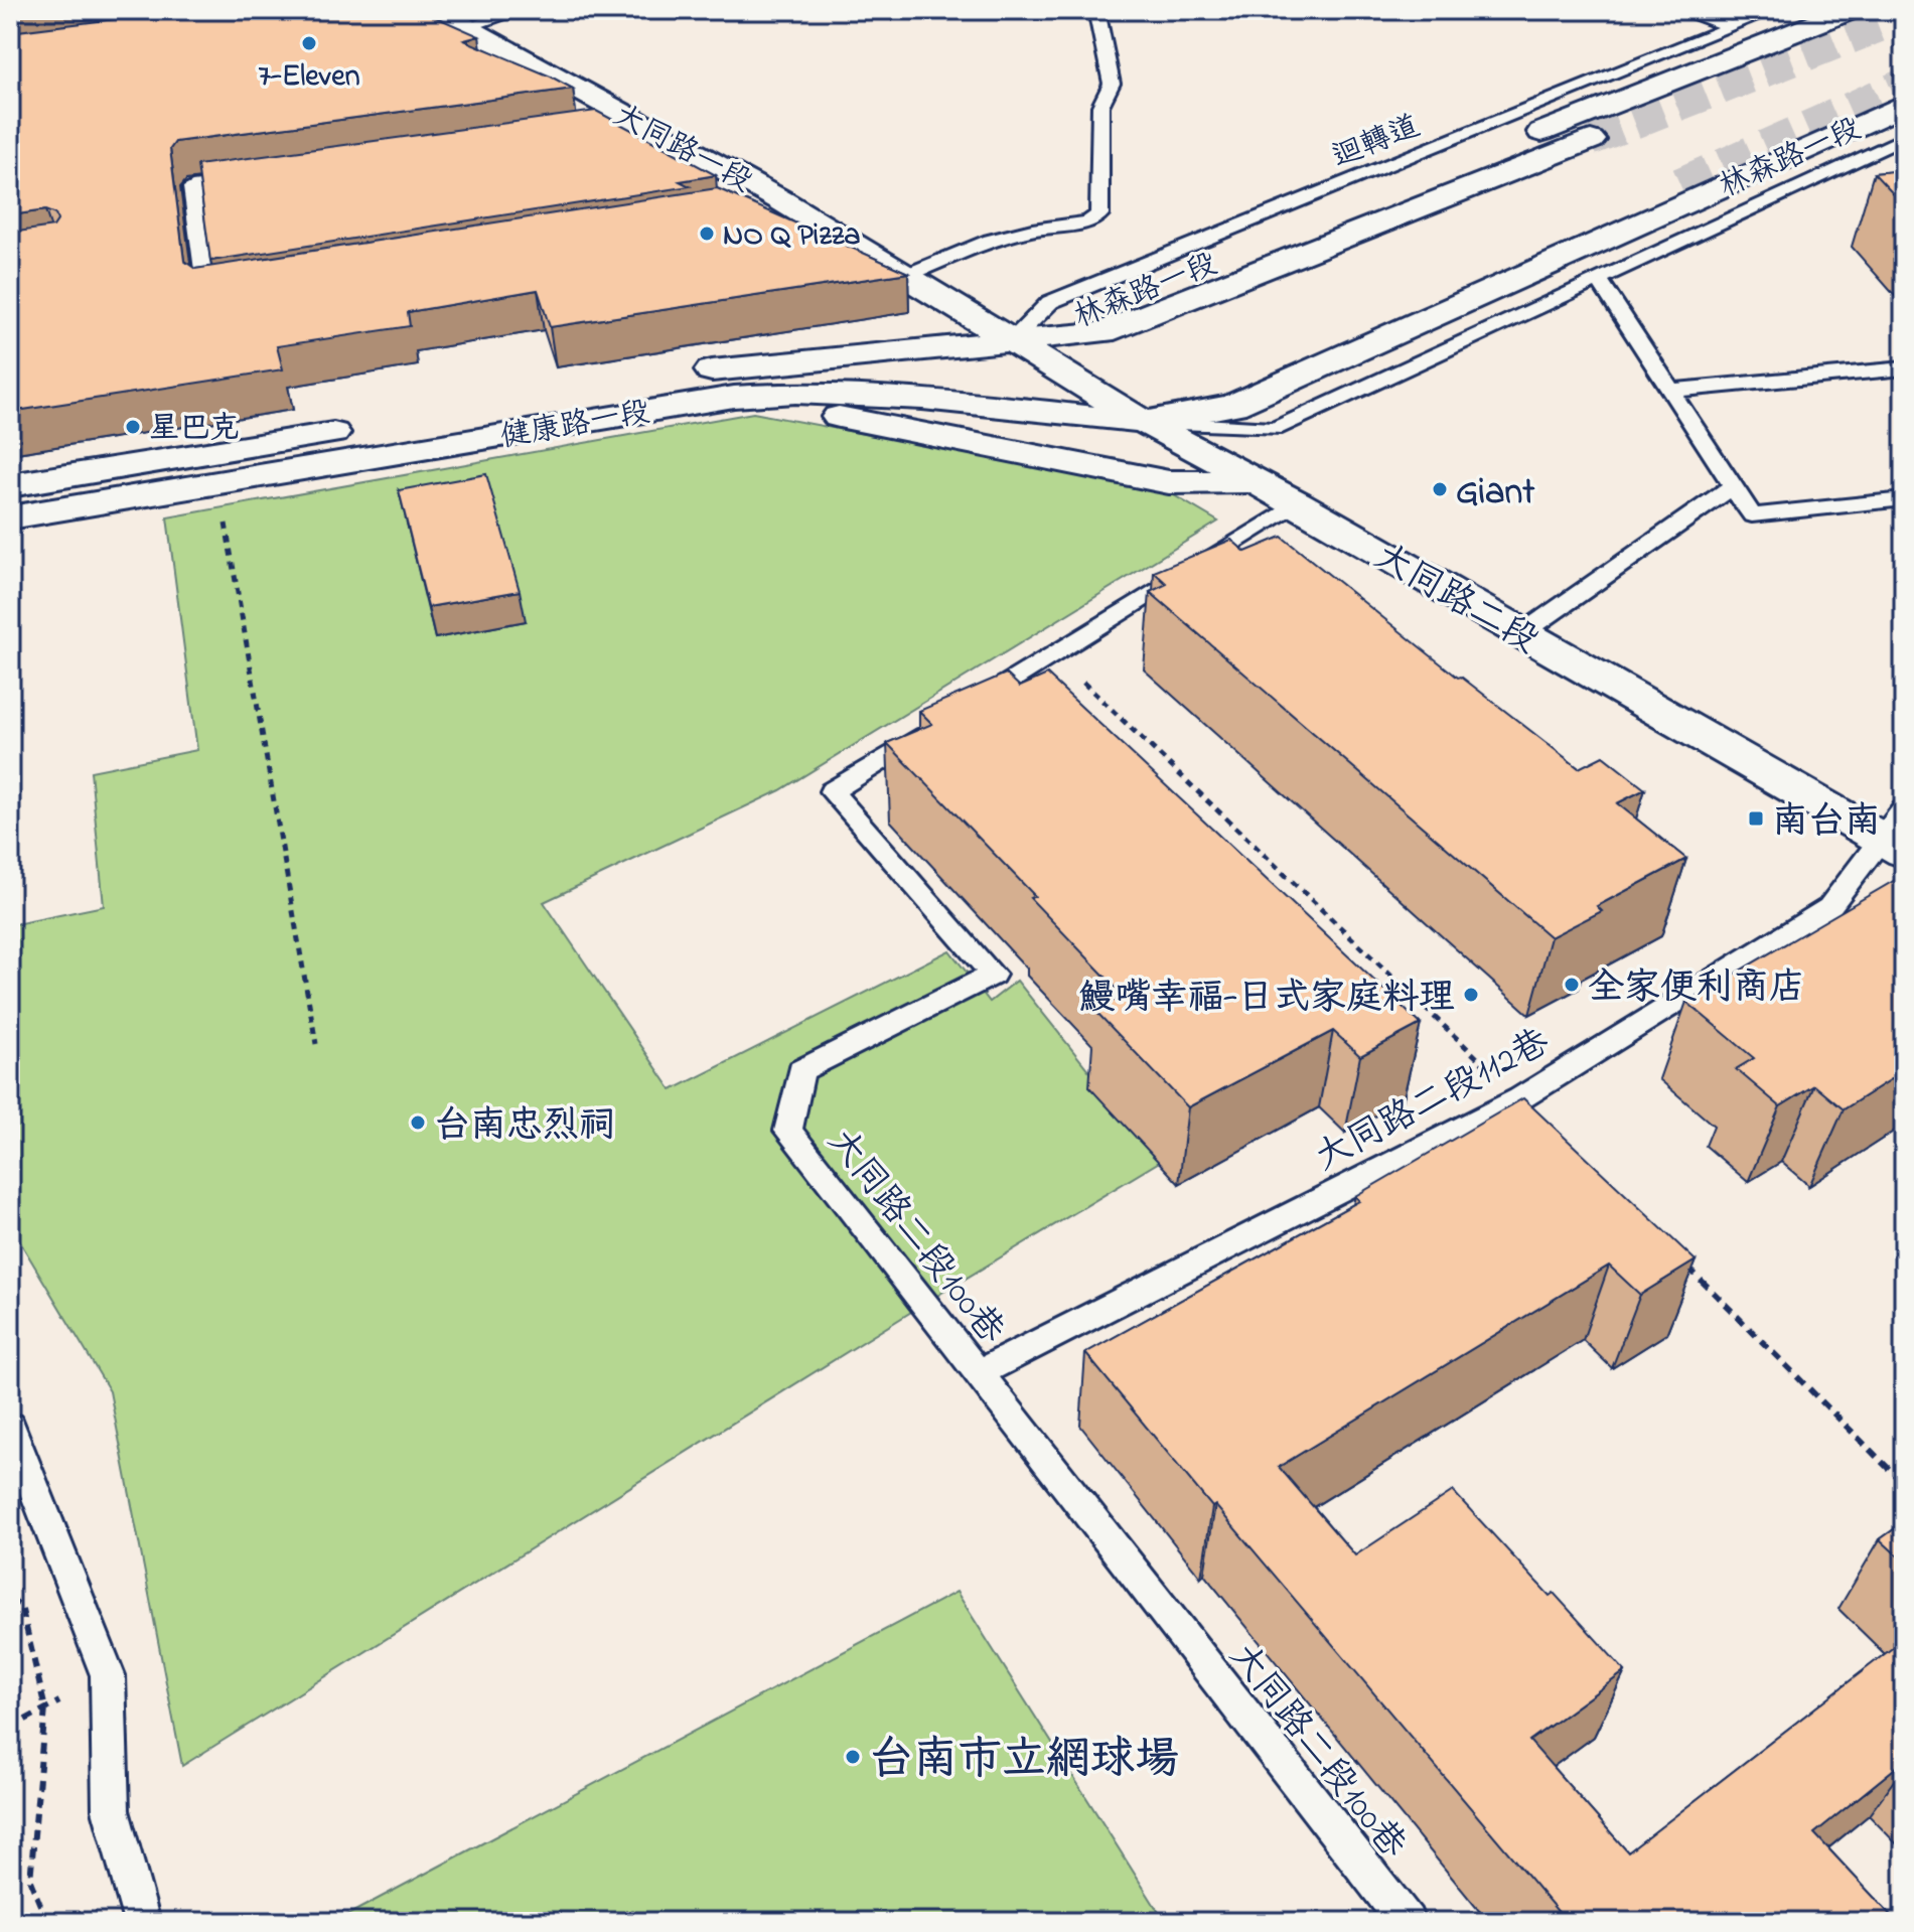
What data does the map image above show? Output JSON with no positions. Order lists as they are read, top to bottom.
{
  "streets": {
    "street": [
      "大同路一段",
      "林森路一段",
      "健康路一段",
      "大同路二段"
    ],
    "lane": ["迴轉道", "大同路二段112巷", "大同路二段100巷"]
  },
  "crossings": [
    ["迴轉道", "大同路一段"],
    ["迴轉道", "林森路一段"],
    ["迴轉道", "健康路一段"],
    ["迴轉道", "大同路二段"],
    ["大同路一段", "林森路一段"],
    ["大同路一段", "健康路一段"],
    ["大同路一段", "大同路二段"],
    ["林森路一段", "健康路一段"],
    ["林森路一段", "大同路二段"],
    ["健康路一段", "大同路二段"],
    ["大同路二段", "大同路二段112巷"],
    ["大同路二段112巷", "大同路二段100巷"]
  ],
  "places": {
    "other": [
      "7-Eleven",
      "NO Q Pizza",
      "星巴克",
      "Giant",
      "全家便利商店",
      "鰻嘴幸福-日式家庭料理",
      "台南忠烈祠",
      "台南市立網球場"
    ],
    "transit": ["南台南"]
  }
}
